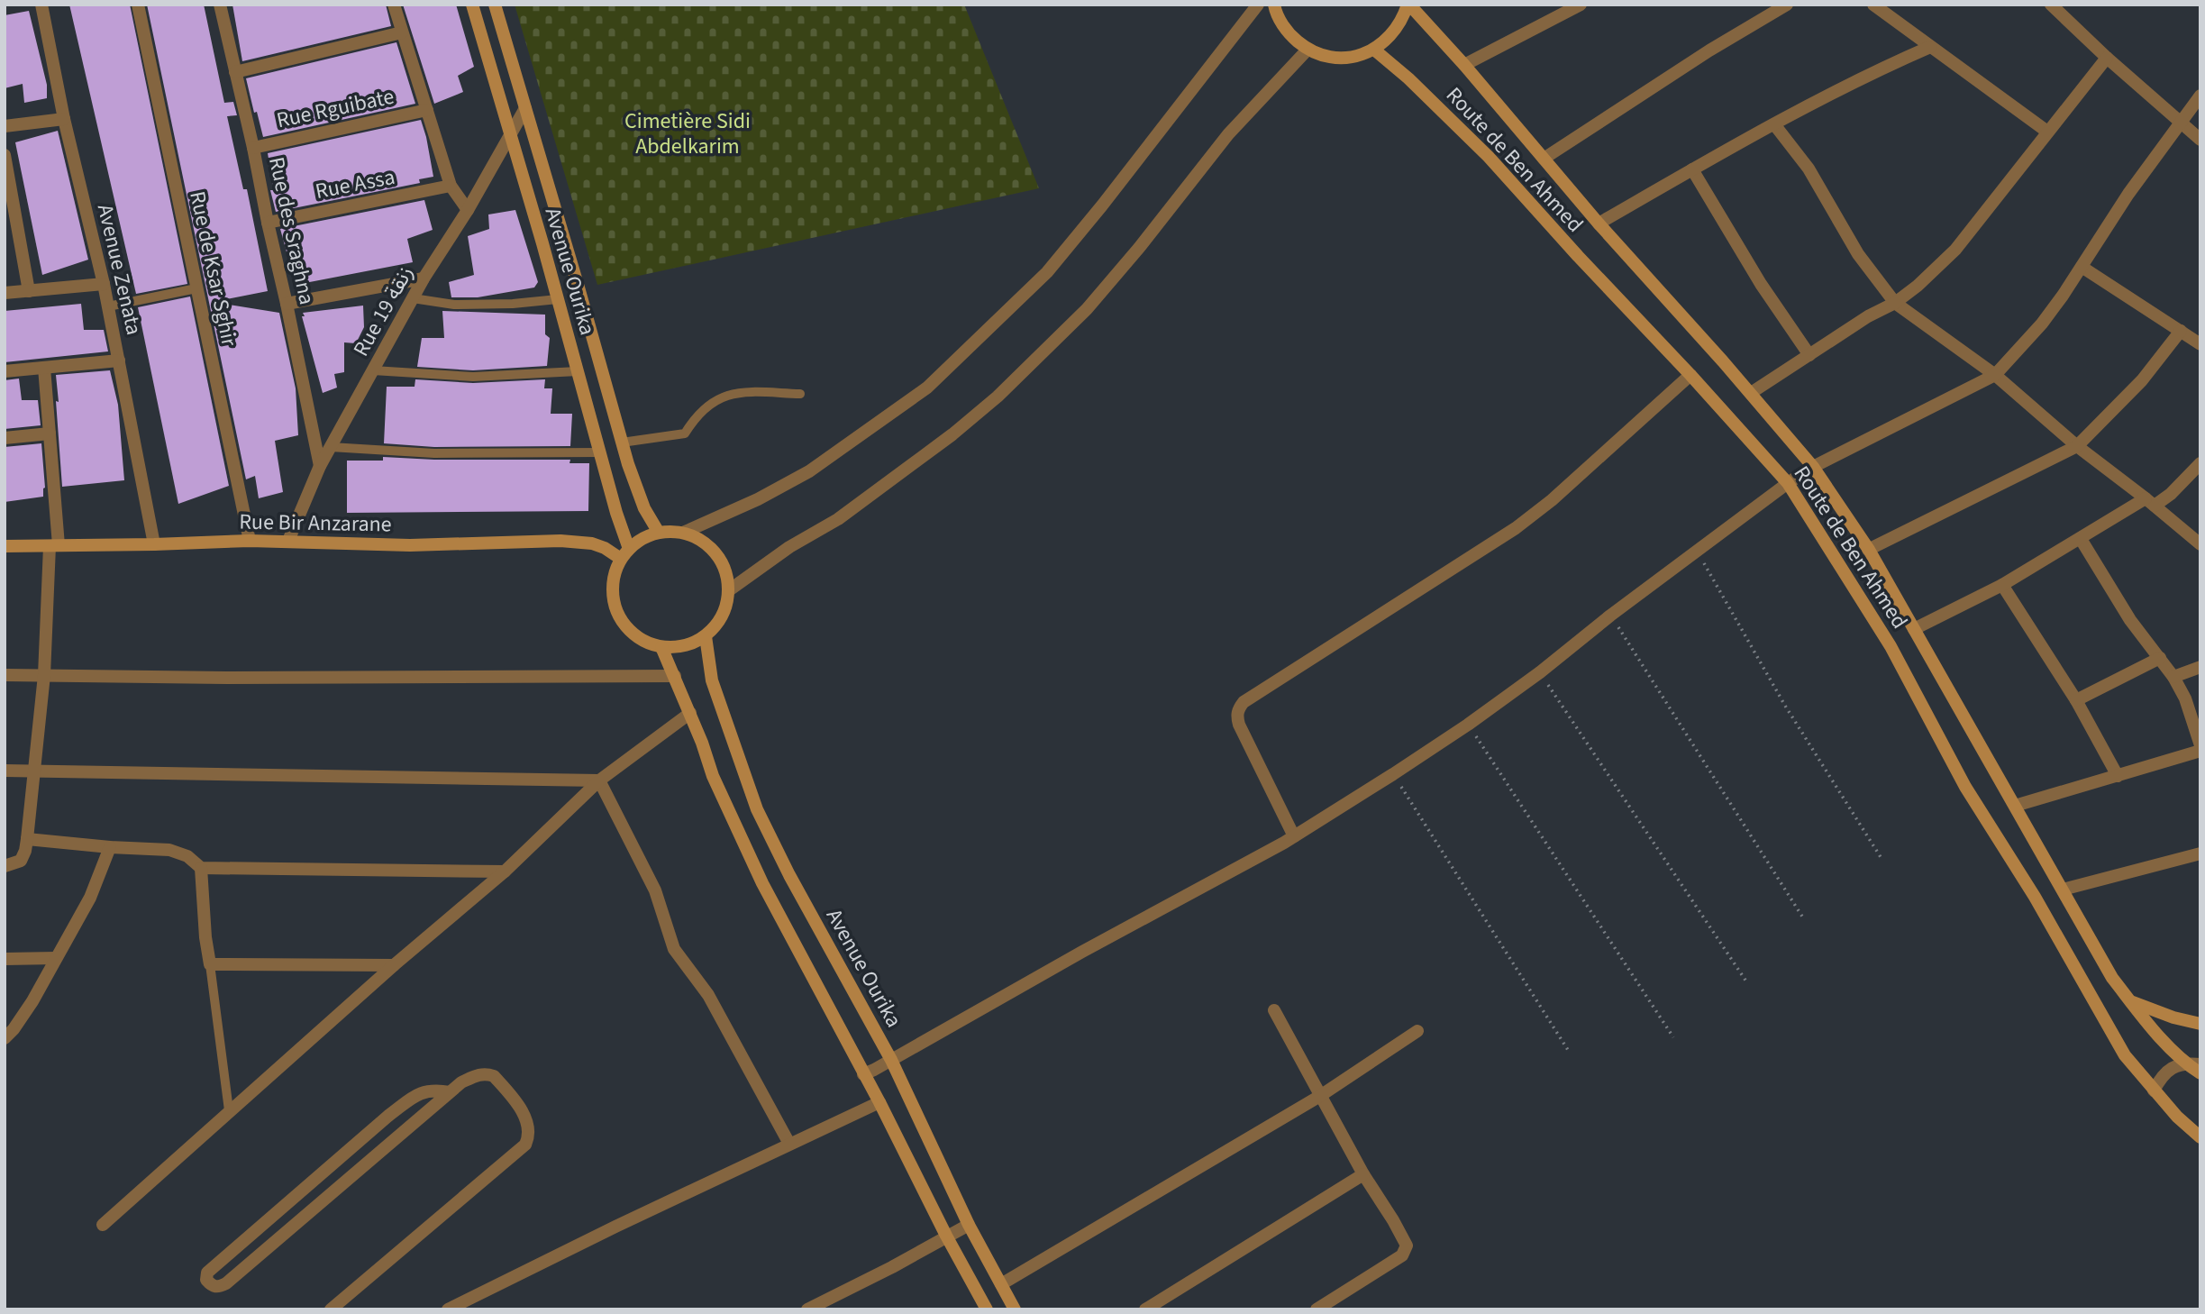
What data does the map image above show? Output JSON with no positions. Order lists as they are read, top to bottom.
{
  "streets": {
    "street": [
      "Rue Rguibate",
      "Route de Ben Ahmed",
      "Rue Assa",
      "Rue des Sraghna",
      "Rue de Ksar Sghir",
      "Avenue Zenata",
      "Avenue Ourika",
      "Rue 19 زنقة",
      "Rue Bir Anzarane"
    ]
  },
  "crossings": [
    ["Rue Rguibate", "Rue des Sraghna"],
    ["Rue Assa", "Rue des Sraghna"],
    ["Rue des Sraghna", "Rue 19 زنقة"],
    ["Rue de Ksar Sghir", "Rue Bir Anzarane"],
    ["Avenue Zenata", "Rue Bir Anzarane"],
    ["Avenue Ourika", "Rue 19 زنقة"],
    ["Avenue Ourika", "Rue Bir Anzarane"],
    ["Rue 19 زنقة", "Rue Bir Anzarane"]
  ],
  "parks": ["Cimetière Sidi Abdelkarim"]
}
